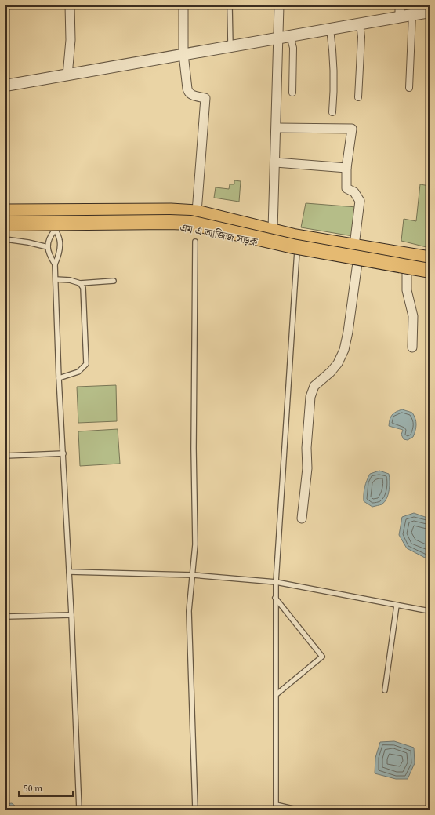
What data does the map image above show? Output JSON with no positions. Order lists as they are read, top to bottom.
{
  "streets": {
    "main road": ["এম এ আজিজ সড়ক"]
  },
  "scale_bar": "50 m"
}
